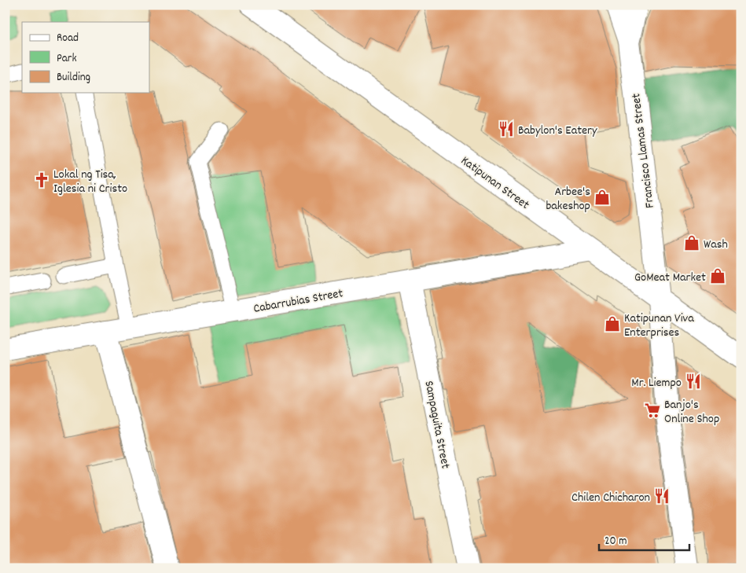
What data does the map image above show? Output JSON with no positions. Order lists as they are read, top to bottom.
{
  "streets": {
    "street": [
      "Francisco Llamas Street",
      "Katipunan Street",
      "Cabarrubias Street",
      "Sampaguita Street"
    ]
  },
  "crossings": [
    ["Francisco Llamas Street", "Katipunan Street"],
    ["Katipunan Street", "Cabarrubias Street"],
    ["Cabarrubias Street", "Sampaguita Street"]
  ],
  "places": {
    "restaurant": ["Babylon's Eatery", "Mr. Liempo", "Chilen Chicharon"],
    "church": ["Lokal ng Tisa, Iglesia ni Cristo"],
    "shop": [
      "Arbee's bakeshop",
      "Wash",
      "GoMeat Market",
      "Katipunan Viva Enterprises"
    ],
    "supermarket": ["Banjo's Online Shop"]
  },
  "legend": ["Road", "Park", "Building"],
  "scale_bar": "20 m"
}
